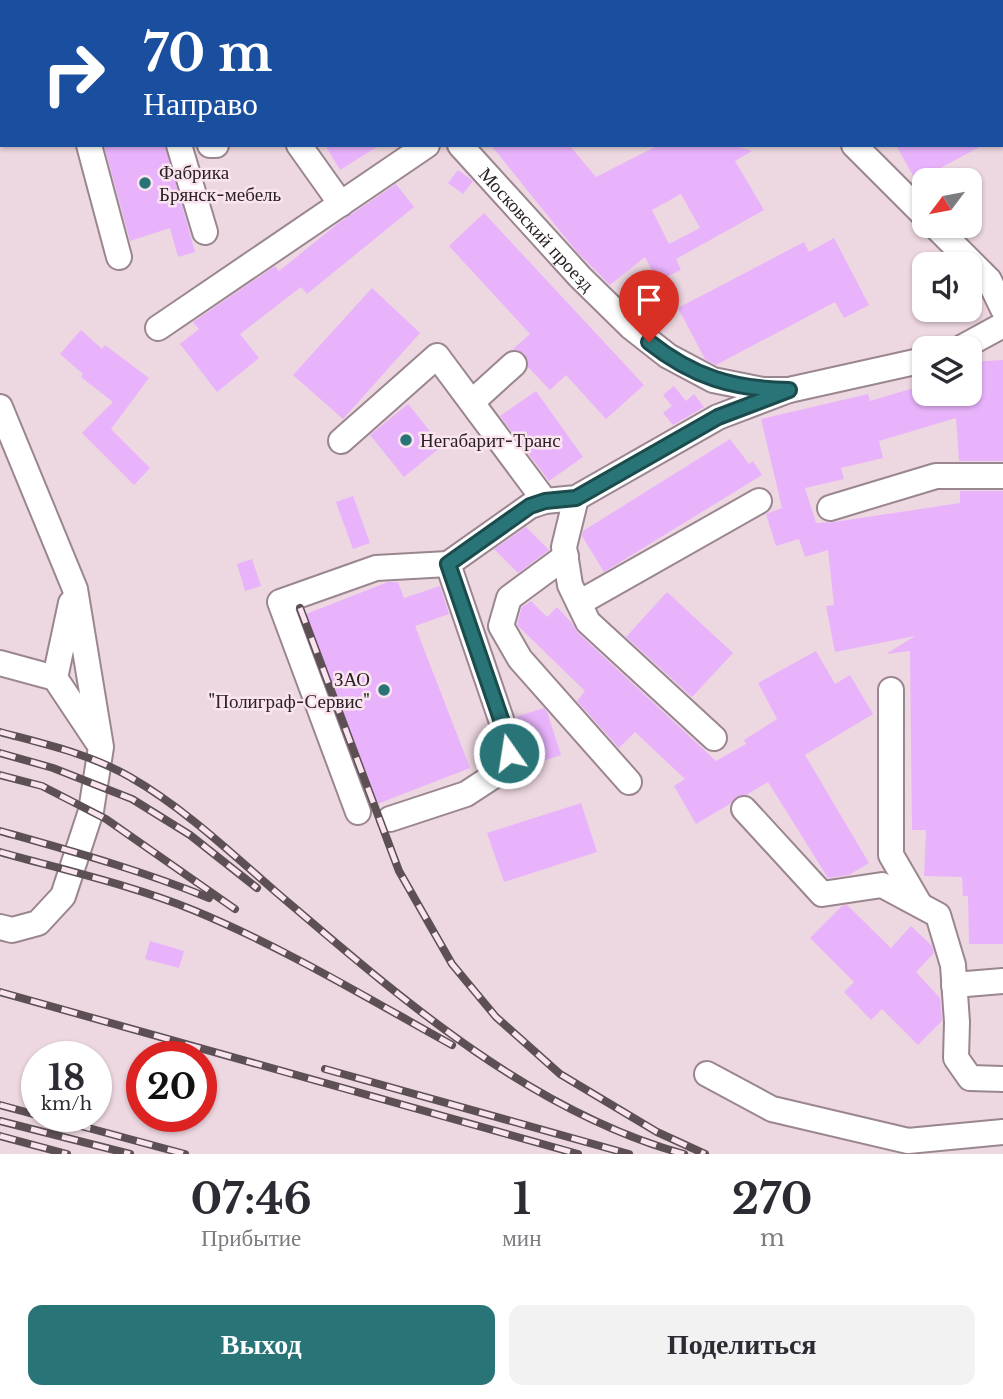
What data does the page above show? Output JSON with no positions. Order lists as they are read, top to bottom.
{
  "streets": {
    "street": ["Московский проезд"]
  },
  "places": ["Фабрика Брянск-мебель", "Негабарит-Транс", "ЗАО \"Полиграф-Сервис\""],
  "north": "bottom left",
  "page": {
    "turn": ["70 m", "Направо"],
    "speed": "18 km/h",
    "limit": "20",
    "eta": [
      "07:46",
      "Прибытие",
      "1",
      "мин",
      "270",
      "m"
    ],
    "buttons": ["Выход", "Поделиться"]
  }
}
